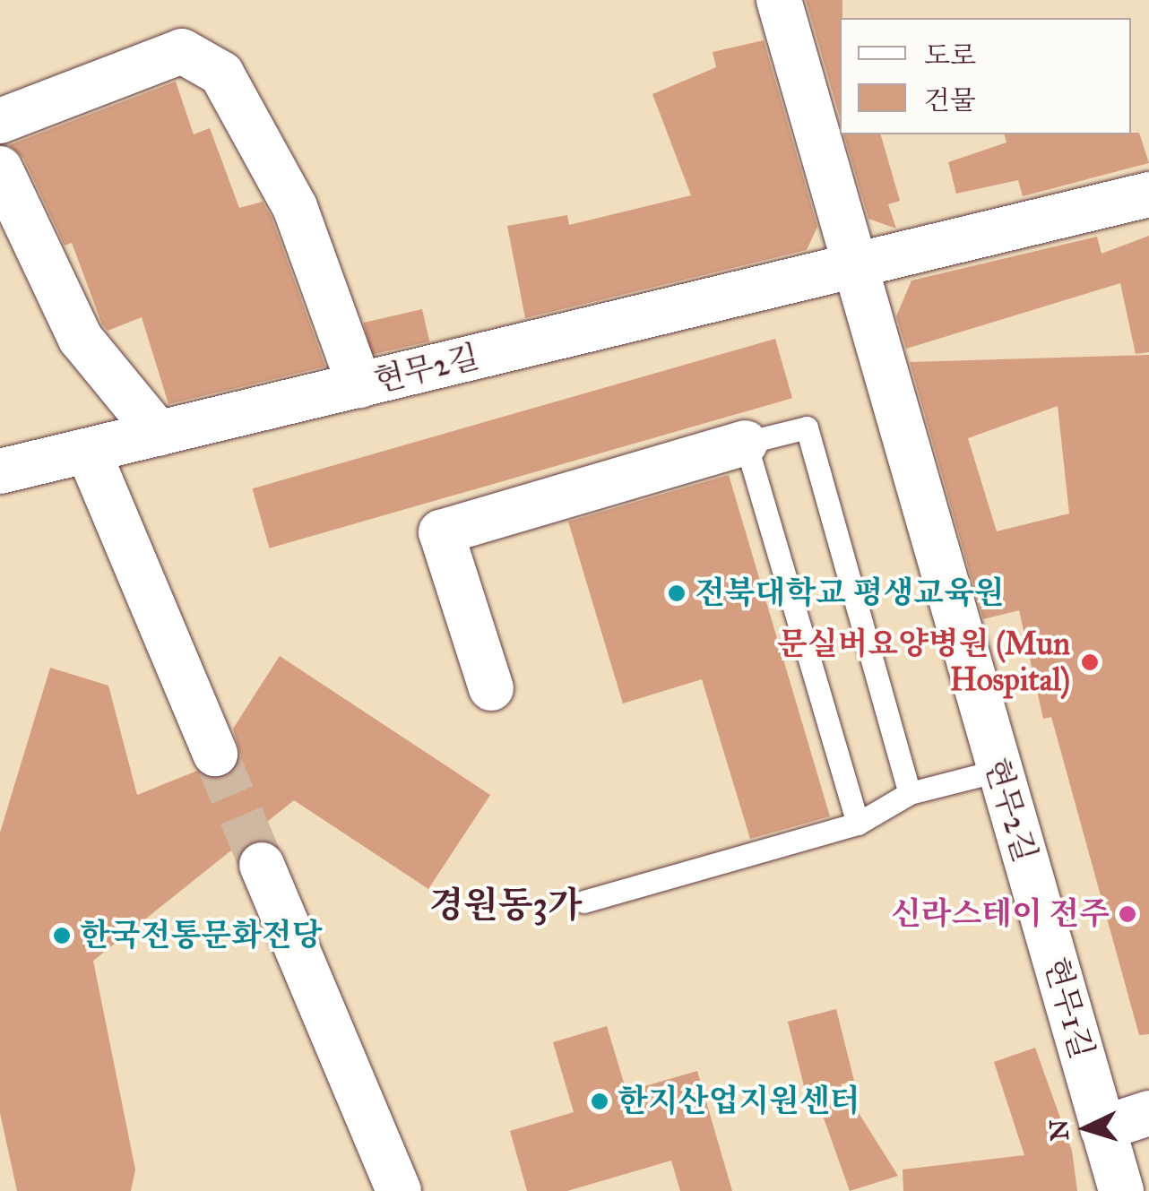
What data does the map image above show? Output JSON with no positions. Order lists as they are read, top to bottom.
{
  "streets": {
    "street": ["현무2길", "현무1길"]
  },
  "crossings": [
    ["현무2길", "현무1길"]
  ],
  "districts": ["경원동3가"],
  "places": [
    "전북대학교 평생교육원",
    "문실버요양병원 (Mun Hospital)",
    "신라스테이 전주",
    "한국전통문화전당",
    "한지산업지원센터"
  ],
  "legend": ["도로", "건물"],
  "north": "left"
}
